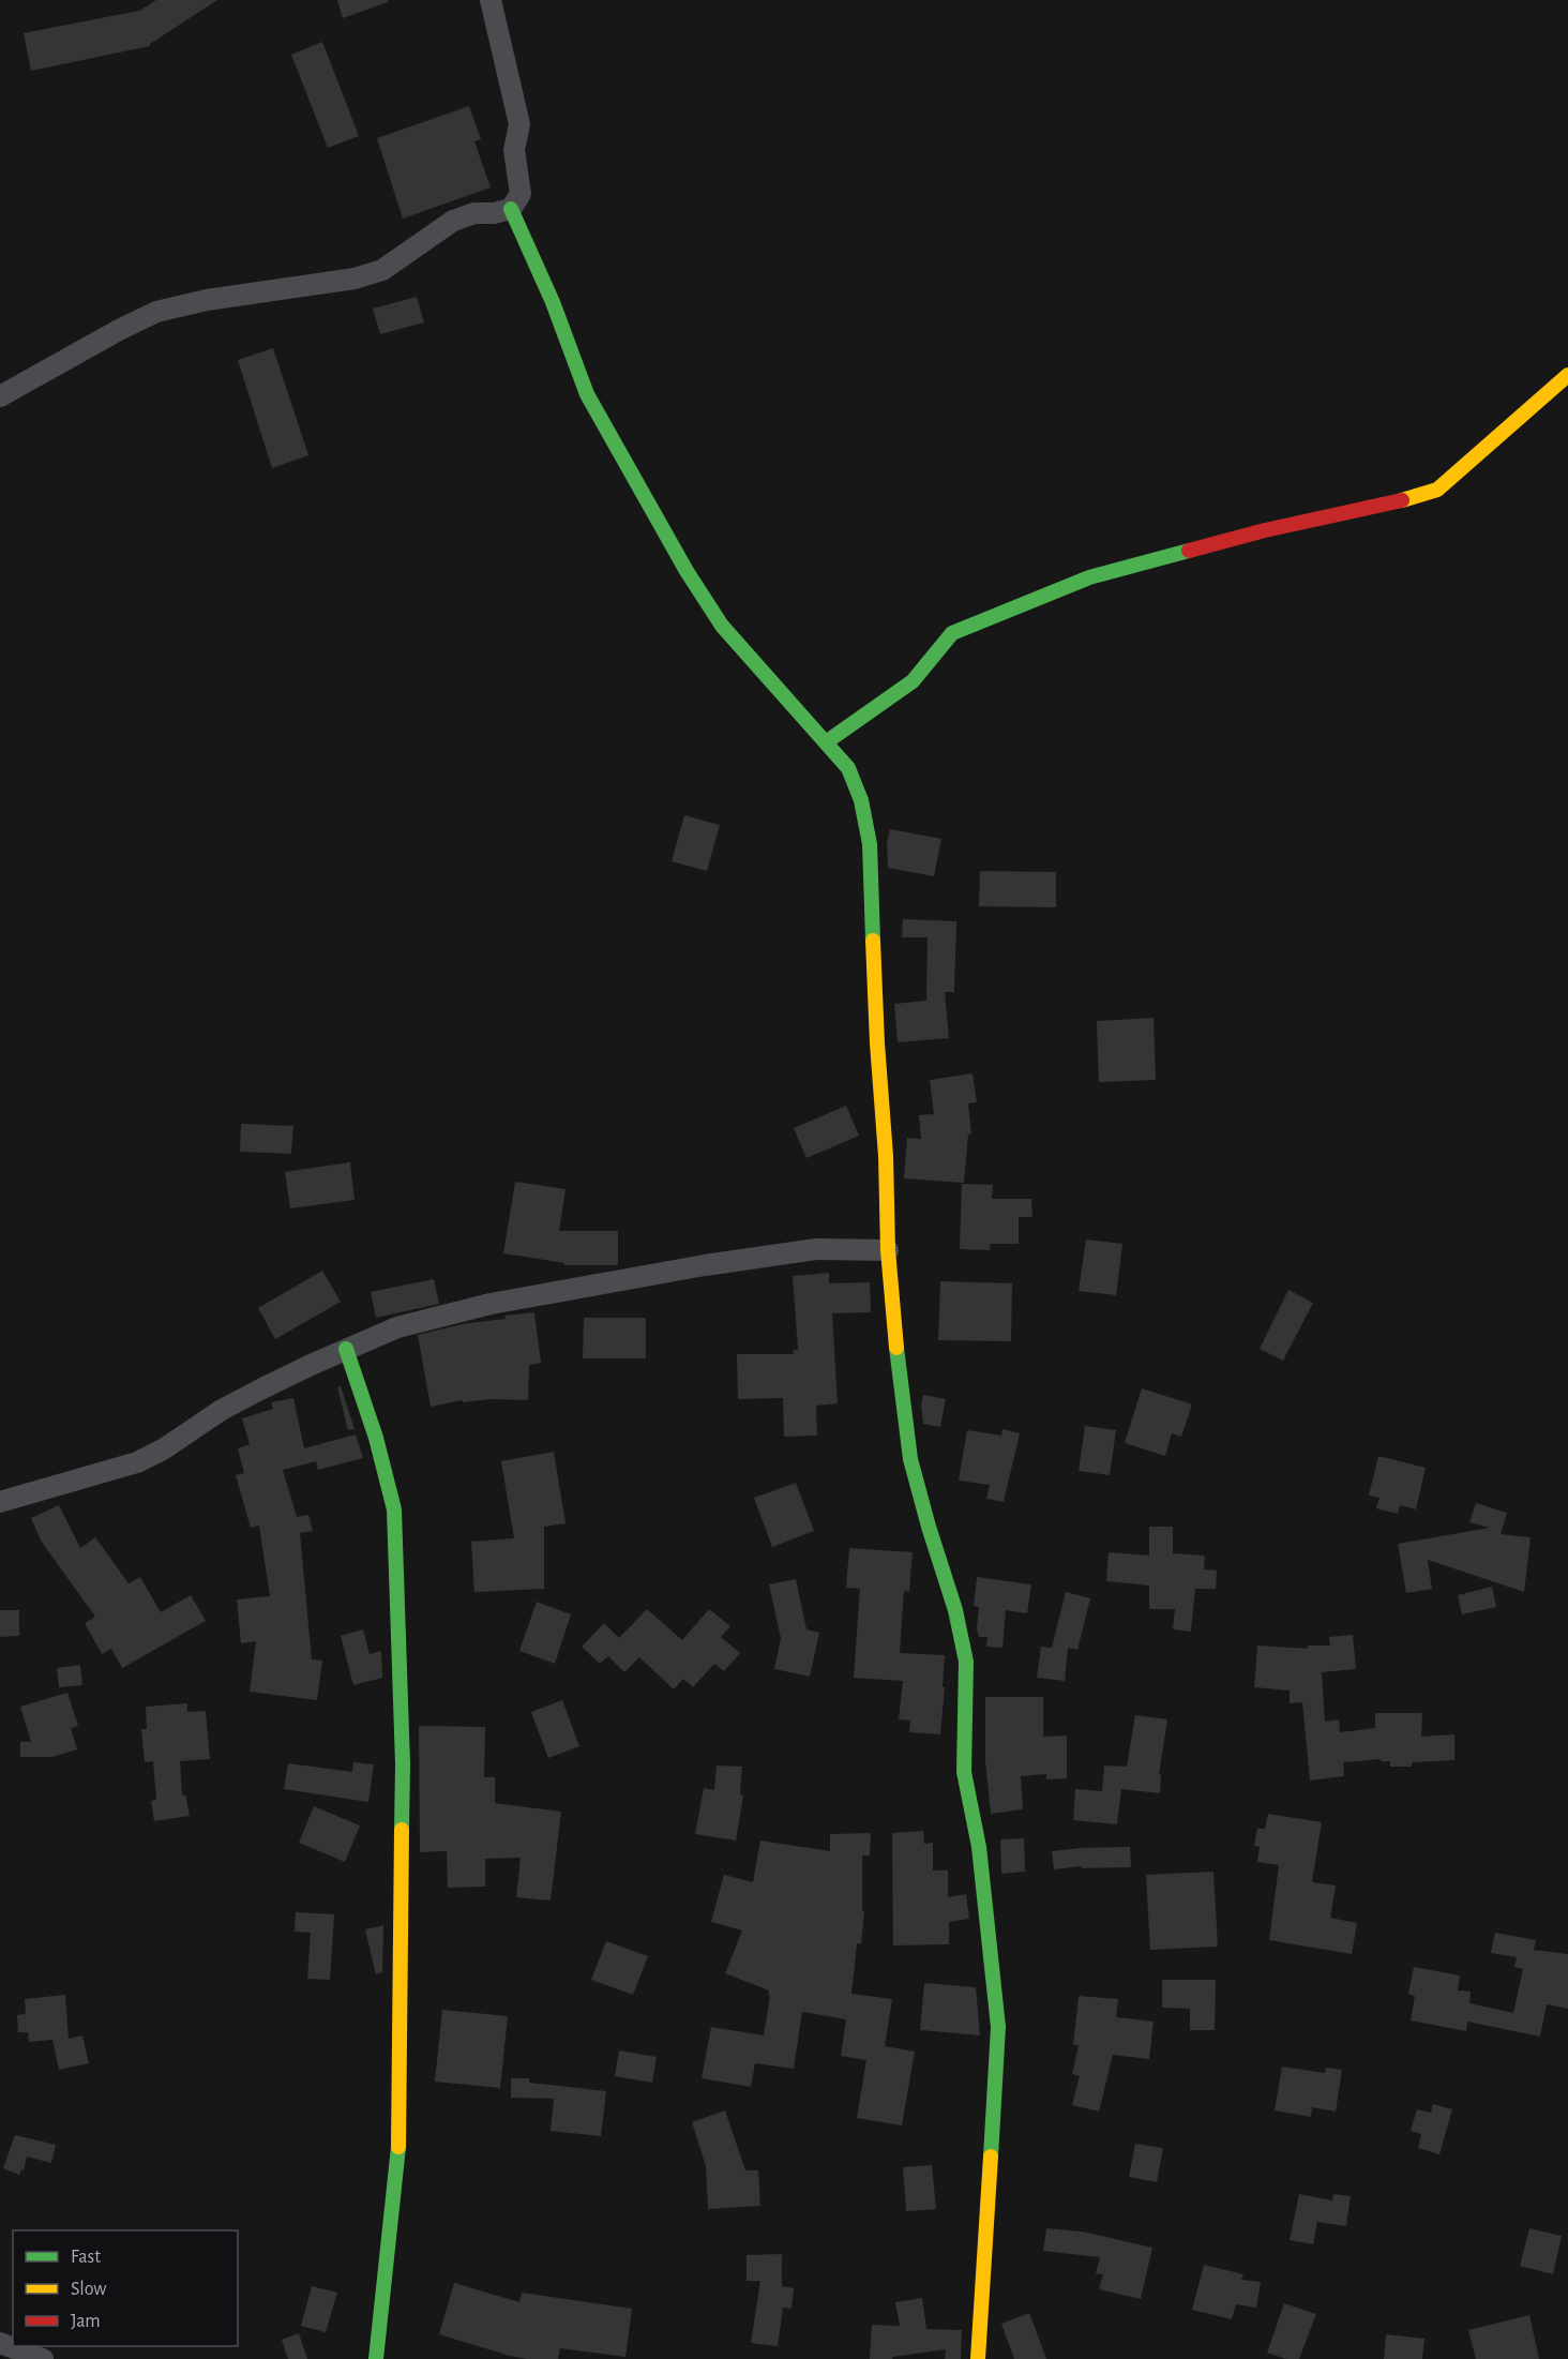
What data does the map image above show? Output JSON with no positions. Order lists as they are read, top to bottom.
{
  "legend": ["Fast", "Slow", "Jam"]
}
